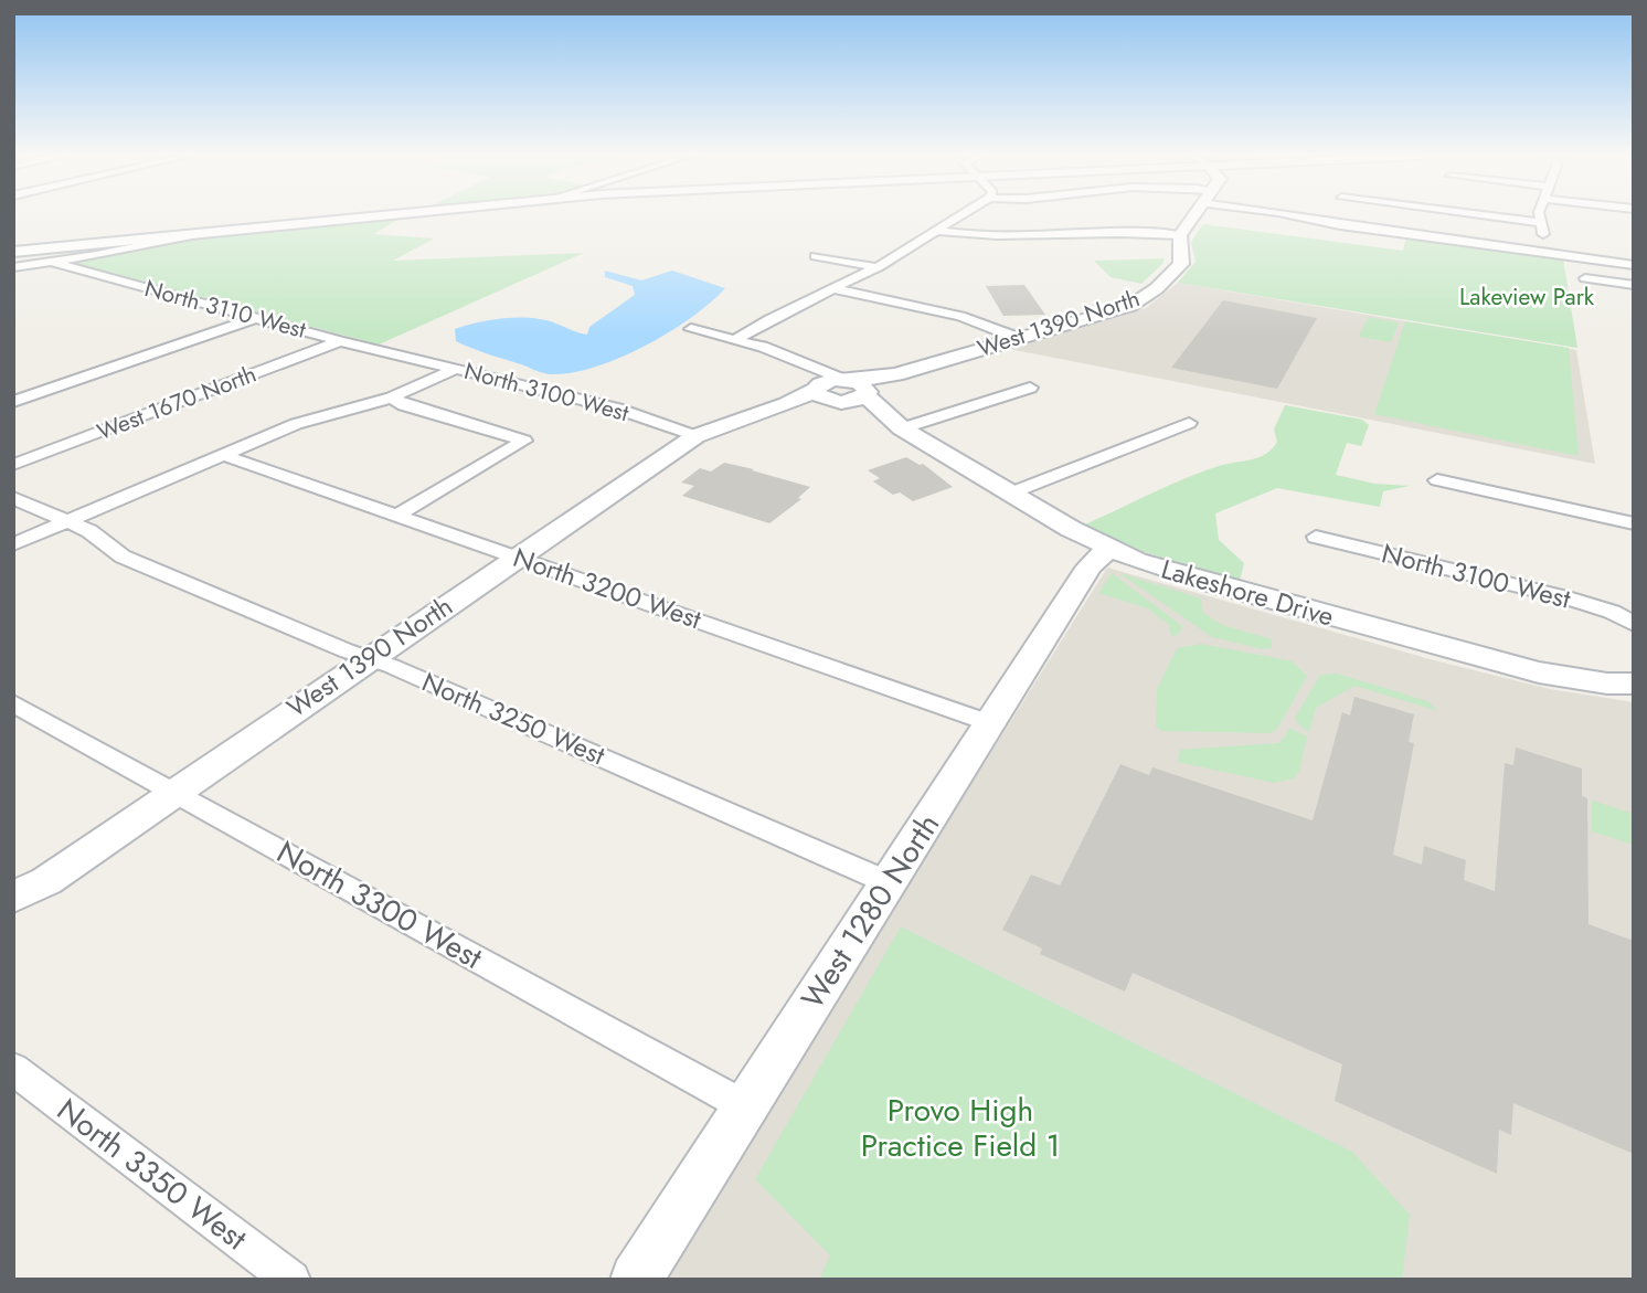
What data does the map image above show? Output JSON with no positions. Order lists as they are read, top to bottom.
{
  "streets": {
    "street": [
      "North 3110 West",
      "West 1390 North",
      "North 3100 West",
      "West 1670 North",
      "North 3200 West",
      "Lakeshore Drive",
      "North 3250 West",
      "North 3300 West",
      "West 1280 North",
      "North 3350 West"
    ]
  },
  "crossings": [
    ["North 3110 West", "North 3100 West"],
    ["North 3110 West", "West 1670 North"],
    ["West 1390 North", "North 3100 West"],
    ["West 1390 North", "North 3200 West"],
    ["West 1390 North", "Lakeshore Drive"],
    ["West 1390 North", "North 3250 West"],
    ["West 1390 North", "North 3300 West"],
    ["North 3200 West", "West 1280 North"],
    ["Lakeshore Drive", "West 1280 North"],
    ["North 3250 West", "West 1280 North"],
    ["North 3300 West", "West 1280 North"]
  ],
  "parks": ["Lakeview Park", "Provo High Practice Field 1"]
}
